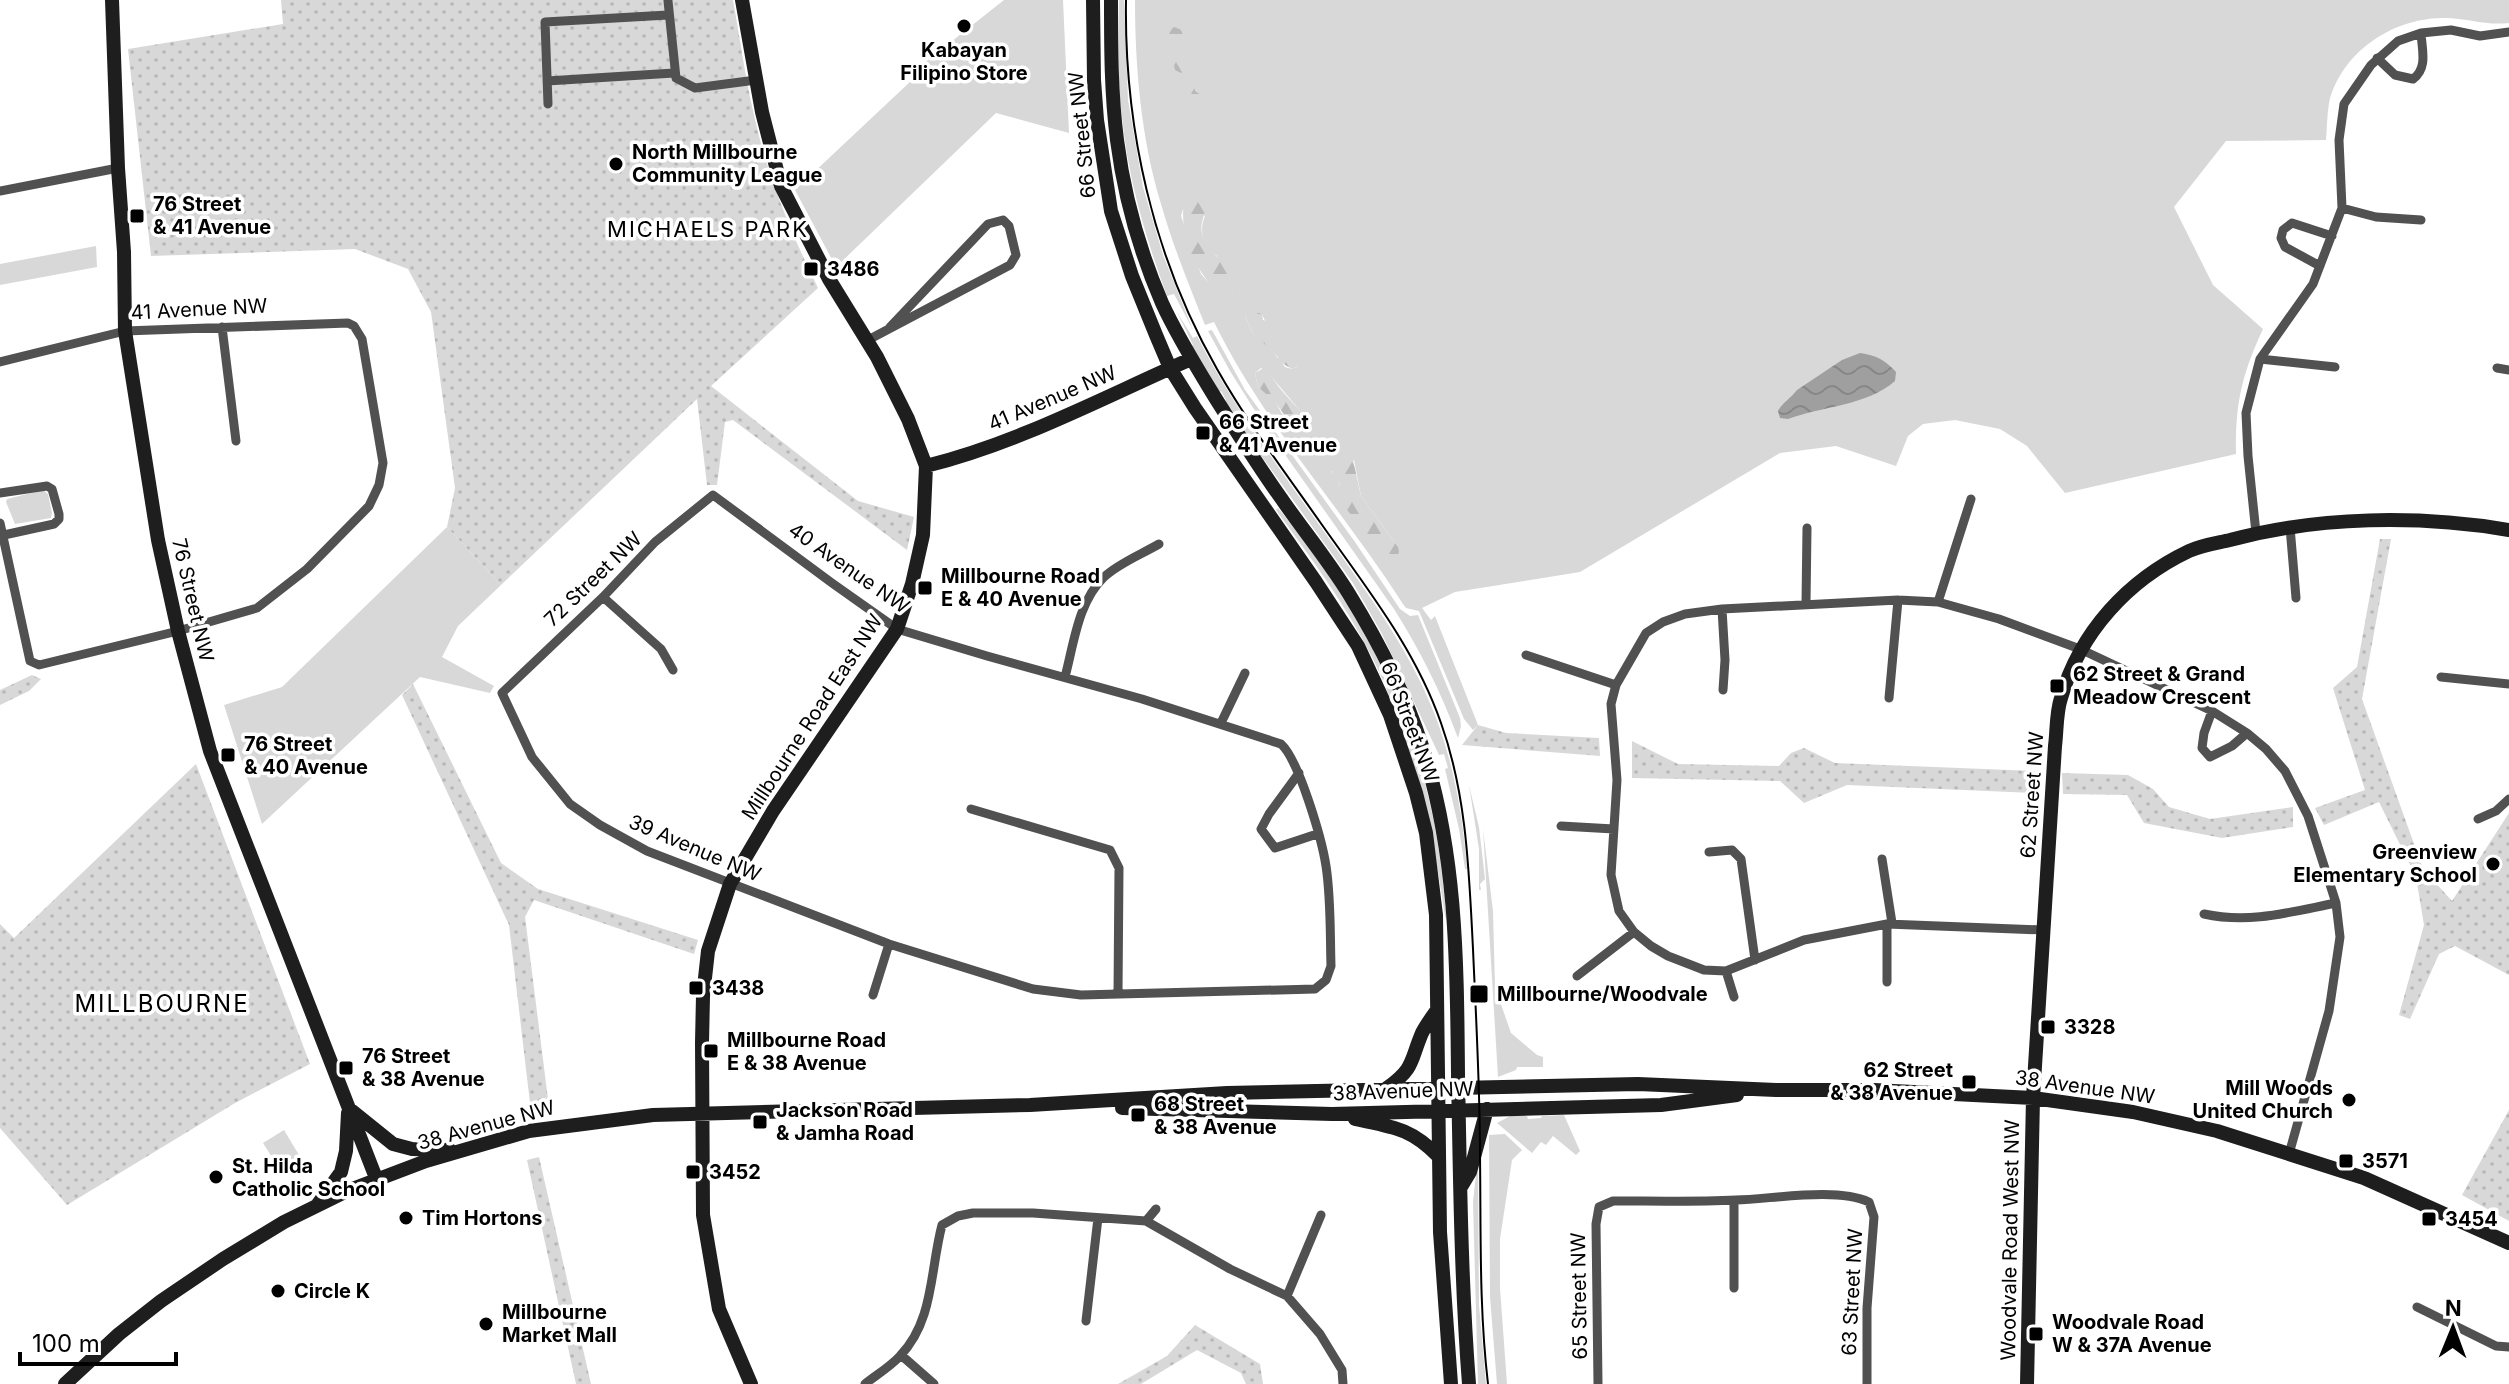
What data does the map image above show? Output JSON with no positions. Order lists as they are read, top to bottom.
{
  "streets": {
    "street": [
      "66 Street NW",
      "41 Avenue NW",
      "40 Avenue NW",
      "72 Street NW",
      "76 Street NW",
      "Millbourne Road East NW",
      "62 Street NW",
      "39 Avenue NW",
      "38 Avenue NW",
      "Woodvale Road West NW",
      "63 Street NW",
      "65 Street NW"
    ]
  },
  "crossings": [
    ["66 Street NW", "41 Avenue NW"],
    ["66 Street NW", "38 Avenue NW"],
    ["41 Avenue NW", "76 Street NW"],
    ["41 Avenue NW", "Millbourne Road East NW"],
    ["40 Avenue NW", "72 Street NW"],
    ["40 Avenue NW", "Millbourne Road East NW"],
    ["72 Street NW", "39 Avenue NW"],
    ["76 Street NW", "38 Avenue NW"],
    ["Millbourne Road East NW", "39 Avenue NW"],
    ["Millbourne Road East NW", "38 Avenue NW"],
    ["62 Street NW", "38 Avenue NW"],
    ["62 Street NW", "Woodvale Road West NW"],
    ["38 Avenue NW", "Woodvale Road West NW"],
    ["63 Street NW", "65 Street NW"]
  ],
  "districts": ["MICHAELS PARK", "MILLBOURNE"],
  "places": {
    "other": [
      "Kabayan Filipino Store",
      "North Millbourne Community League",
      "Greenview Elementary School",
      "Mill Woods United Church",
      "St. Hilda Catholic School",
      "Tim Hortons",
      "Circle K",
      "Millbourne Market Mall"
    ],
    "transit": [
      "76 Street & 41 Avenue",
      "3486",
      "66 Street & 41 Avenue",
      "Millbourne Road E & 40 Avenue",
      "62 Street & Grand Meadow Crescent",
      "76 Street & 40 Avenue",
      "3438",
      "Millbourne/Woodvale",
      "3328",
      "Millbourne Road E & 38 Avenue",
      "76 Street & 38 Avenue",
      "62 Street & 38 Avenue",
      "68 Street & 38 Avenue",
      "Jackson Road & Jamha Road",
      "3571",
      "3452",
      "3454",
      "Woodvale Road W & 37A Avenue"
    ]
  },
  "scale_bar": "100 m",
  "north": "top"
}
